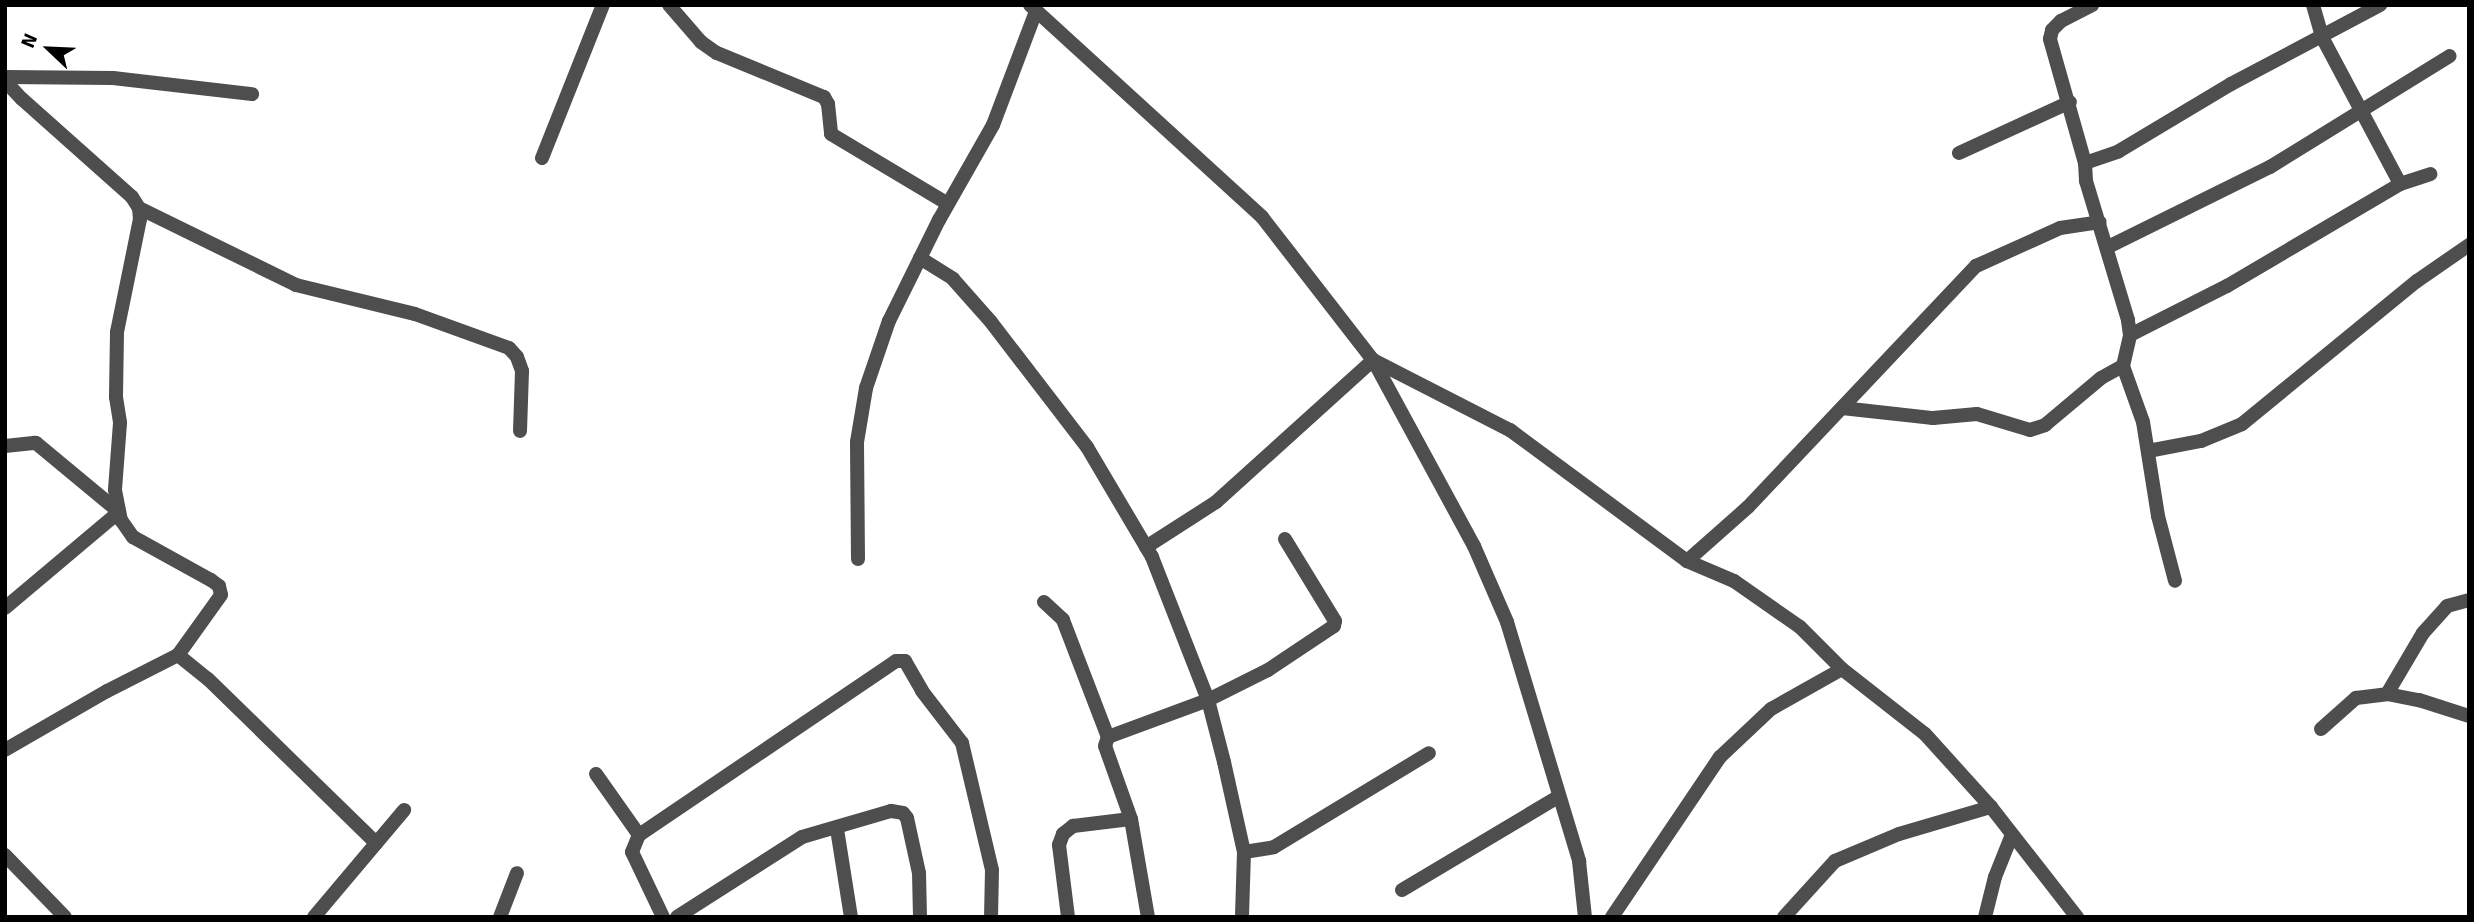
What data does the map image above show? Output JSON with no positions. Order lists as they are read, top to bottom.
{
  "north": "top left"
}
